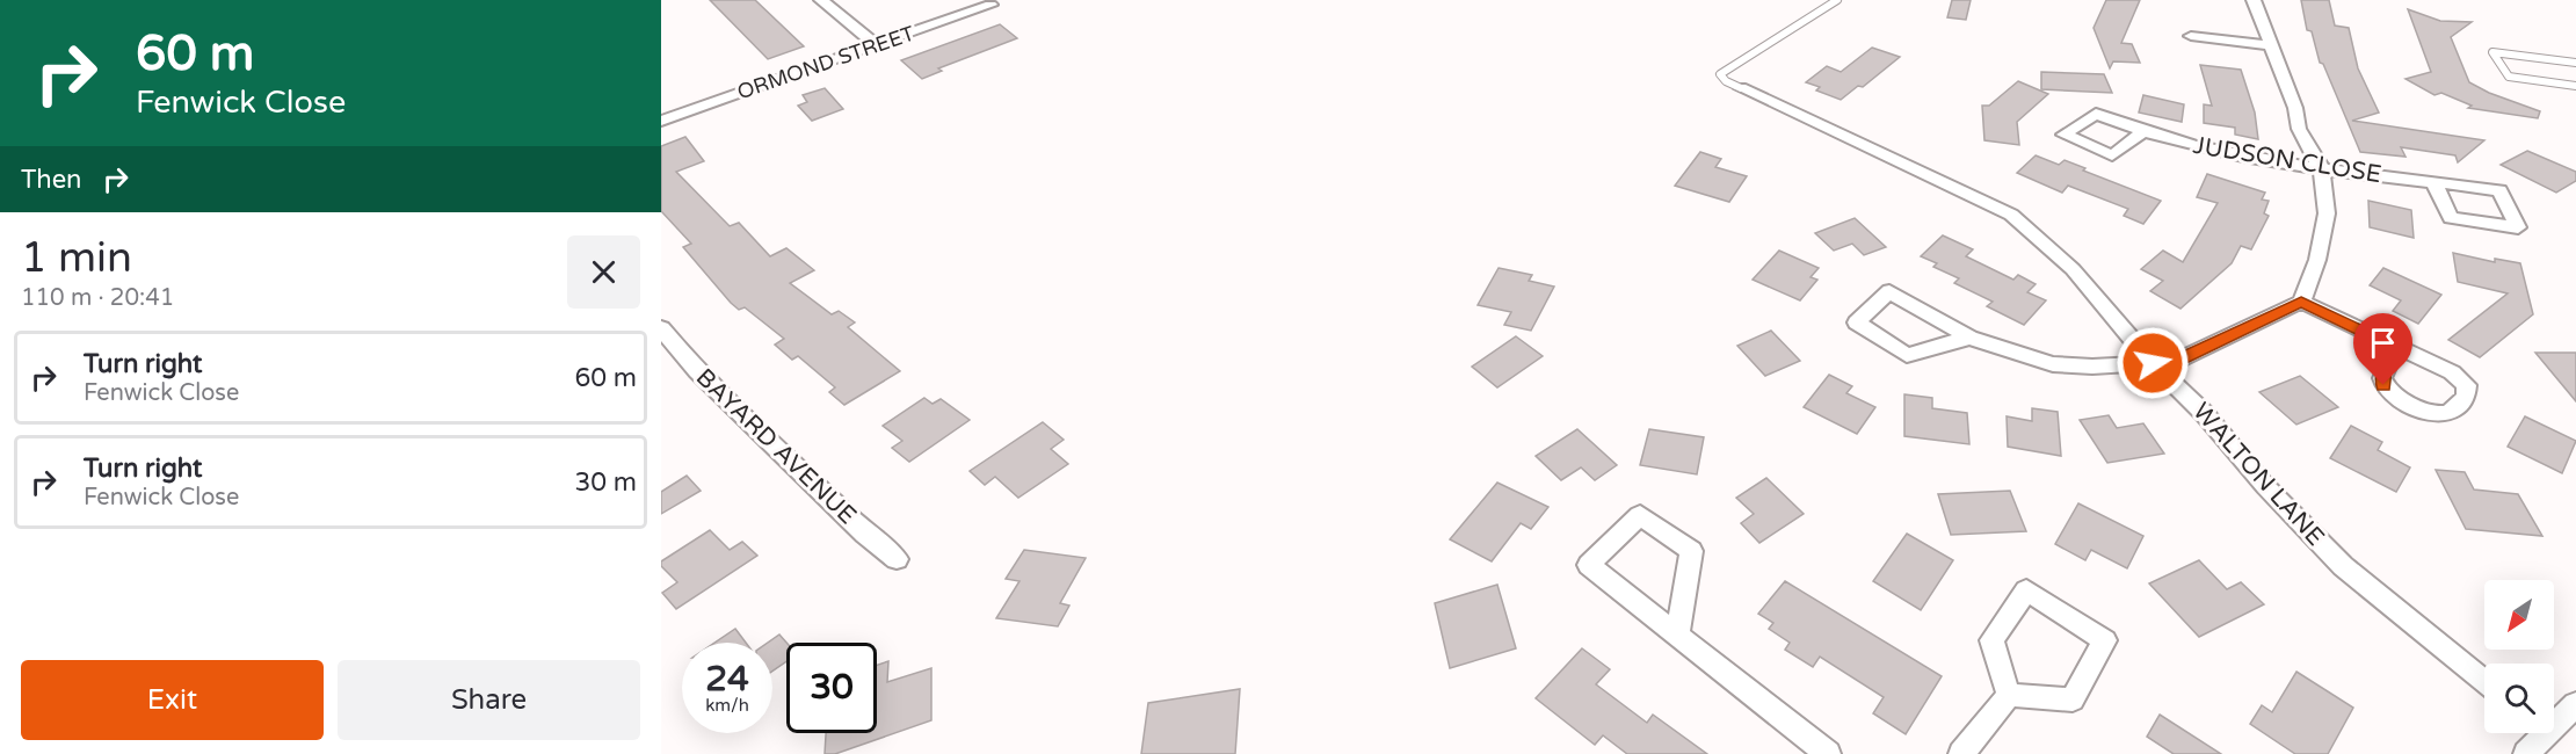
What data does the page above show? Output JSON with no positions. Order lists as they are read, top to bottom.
{
  "streets": {
    "street": [
      "ORMOND STREET",
      "JUDSON CLOSE",
      "BAYARD AVENUE",
      "WALTON LANE"
    ]
  },
  "north": "bottom left",
  "page": {
    "turn": ["60 m", "Fenwick Close"],
    "then": "Then",
    "heading": ["1 min", "110 m · 20:41"],
    "list": [
      {
        "name": "Turn right",
        "note": "Fenwick Close",
        "value": "60 m"
      },
      {
        "name": "Turn right",
        "note": "Fenwick Close",
        "value": "30 m"
      }
    ],
    "speed": "24 km/h",
    "limit": "30",
    "buttons": ["Exit", "Share"]
  }
}
